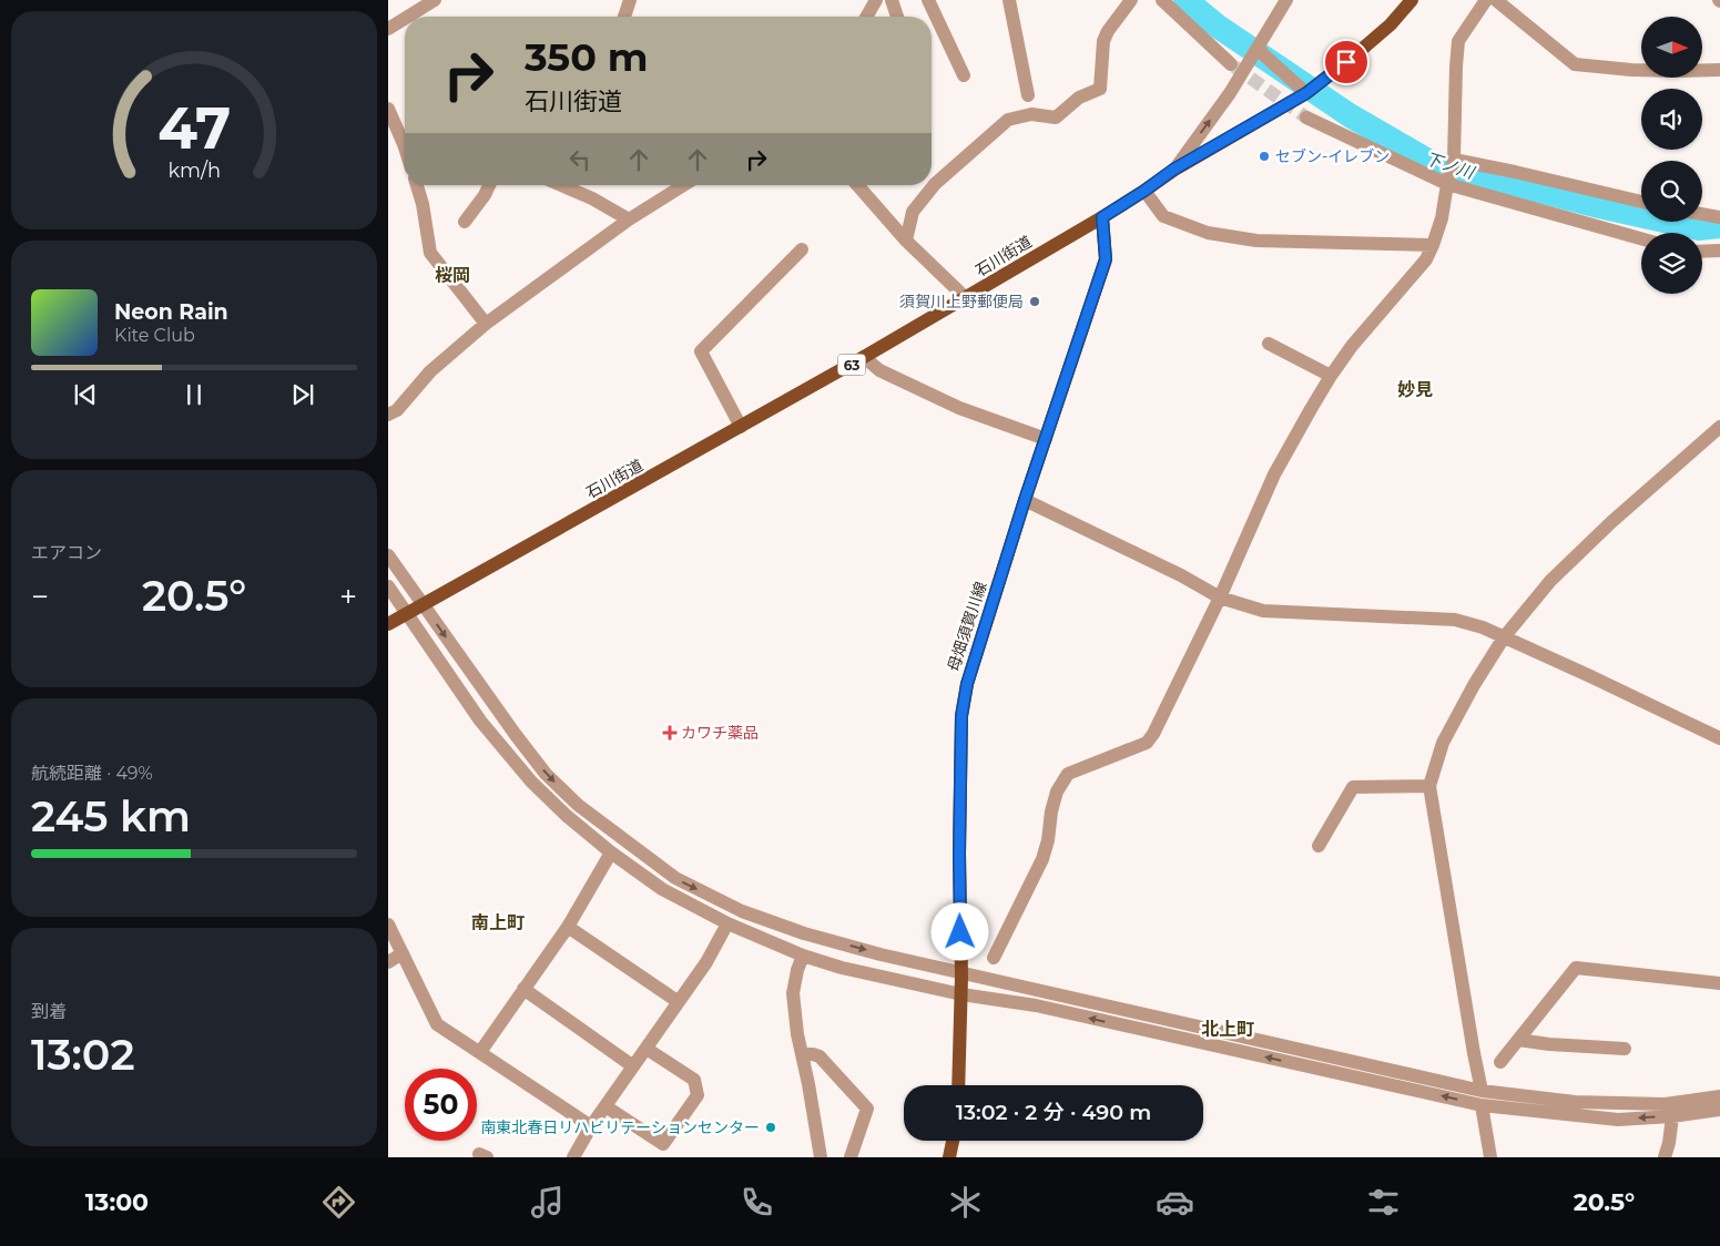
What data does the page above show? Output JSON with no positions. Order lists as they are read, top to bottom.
{
  "streets": {
    "main road": ["石川街道", "63", "母畑須賀川線"]
  },
  "crossings": [
    ["石川街道", "母畑須賀川線"]
  ],
  "districts": [
    "桜岡",
    "妙見",
    "南上町",
    "北上町"
  ],
  "water": ["下ノ川"],
  "places": {
    "other": ["セブン-イレブン", "須賀川上野郵便局", "南東北春日リハビリテーションセンター"],
    "health": ["カワチ薬品"]
  },
  "north": "right",
  "page": {
    "turn": ["350 m", "石川街道"],
    "song": ["Neon Rain", "Kite Club"],
    "tile": [
      "エアコン",
      ["航続距離 · 49%", "245 km"],
      ["到着", "13:02"]
    ],
    "heat": ["−", "20.5°", "+"],
    "limit": "50",
    "trip": "13:02 · 2 分 · 490 m",
    "tabs": ["13:00", "20.5°"],
    "gauge": ["47", "km/h"]
  }
}
